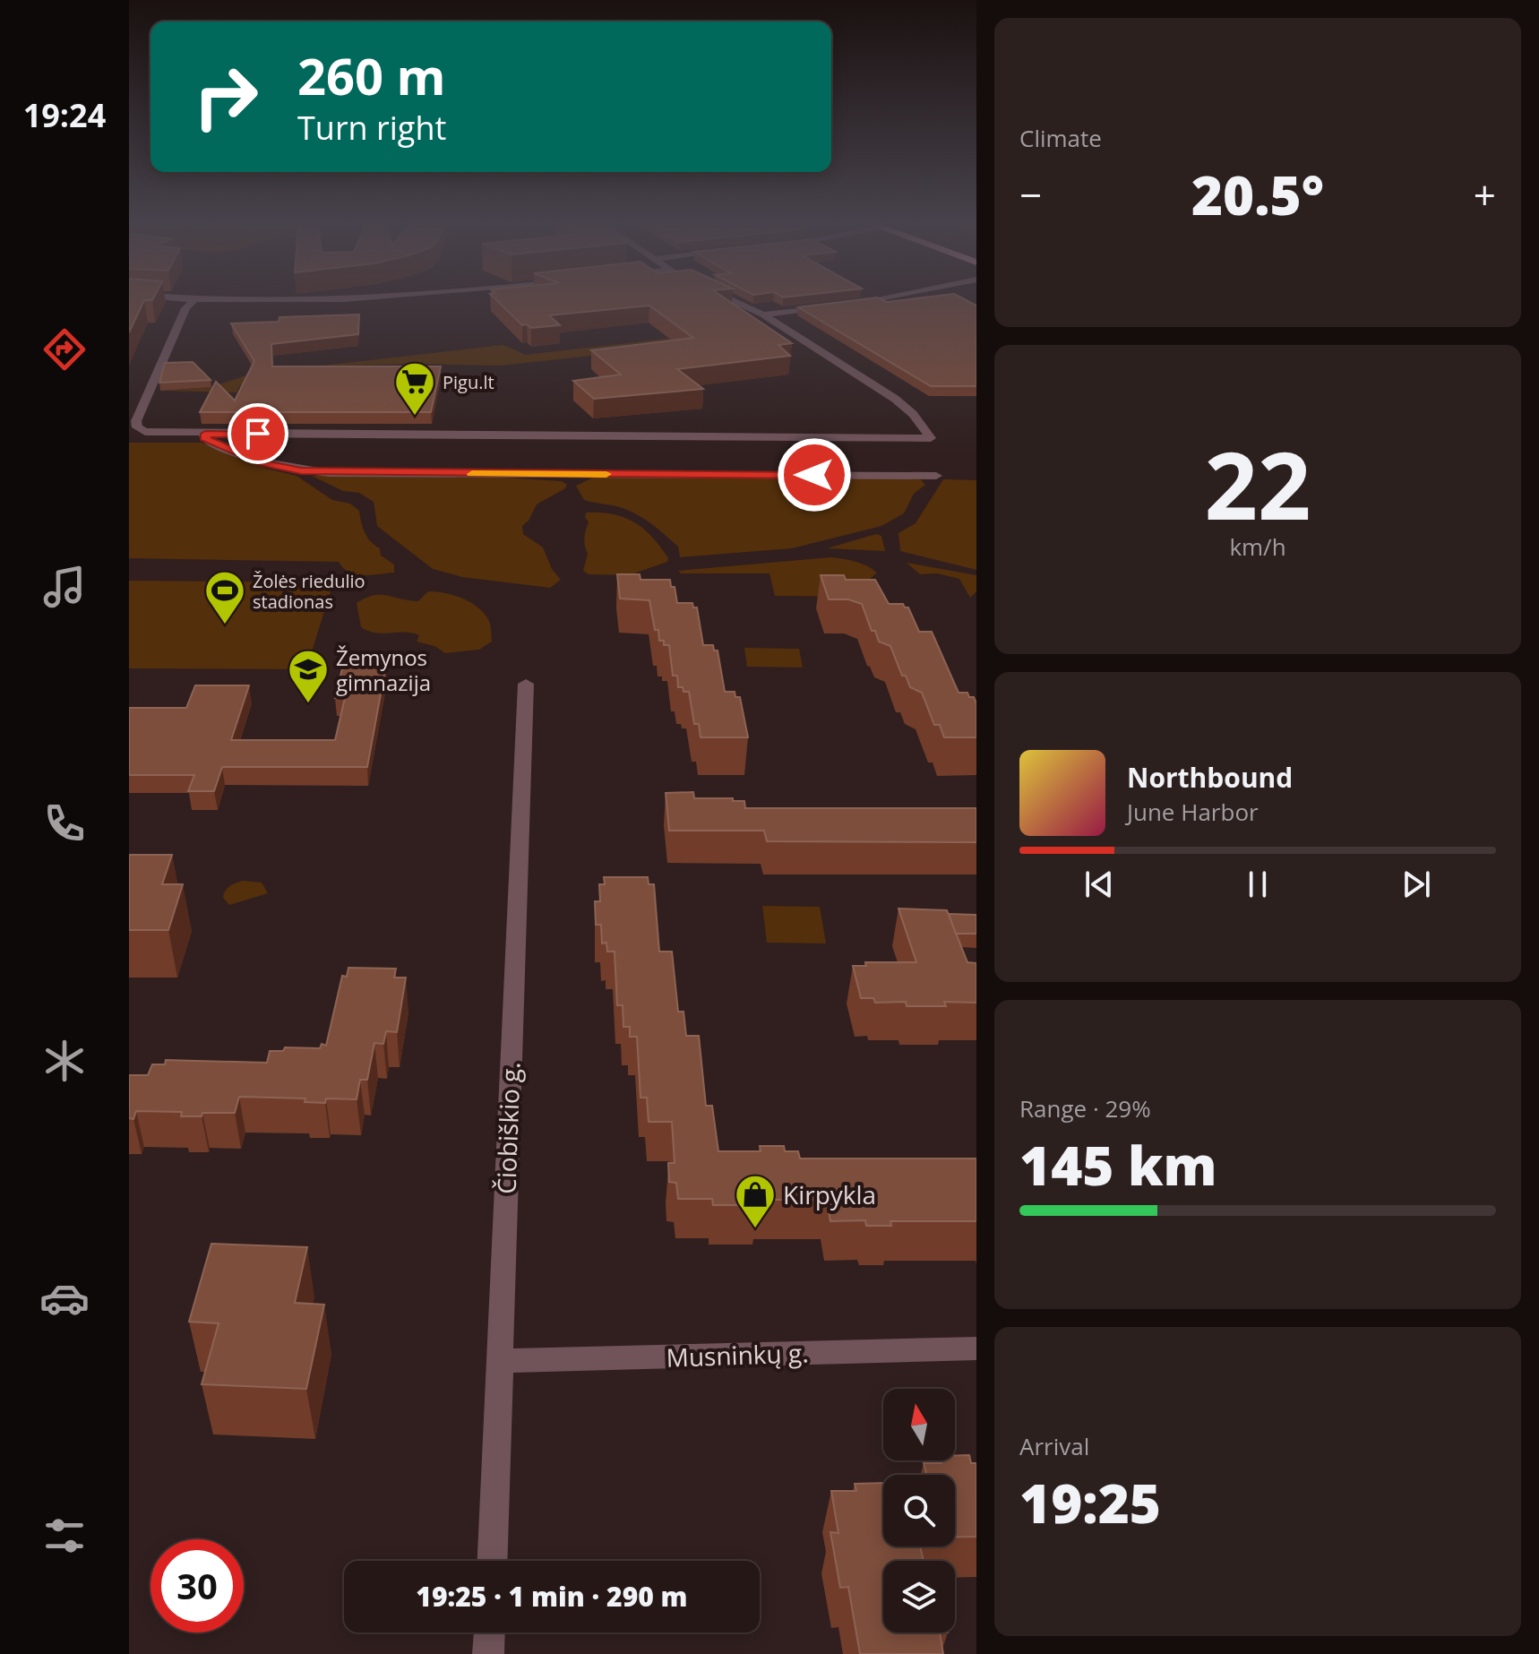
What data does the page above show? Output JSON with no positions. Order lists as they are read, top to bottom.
{
  "streets": {
    "street": ["Čiobiškio g.", "Musninkų g."]
  },
  "crossings": [
    ["Čiobiškio g.", "Musninkų g."]
  ],
  "places": {
    "supermarket": ["Pigu.lt"],
    "sports": ["Žolės riedulio stadionas"],
    "school or university": ["Žemynos gimnazija"],
    "shop": ["Kirpykla"]
  },
  "north": "top",
  "page": {
    "tabs": "19:24",
    "tile": [
      "Climate",
      ["22", "km/h"],
      ["Range · 29%", "145 km"],
      ["Arrival", "19:25"]
    ],
    "turn": ["260 m", "Turn right"],
    "heat": ["−", "20.5°", "+"],
    "song": ["Northbound", "June Harbor"],
    "limit": "30",
    "trip": "19:25 · 1 min · 290 m"
  }
}
